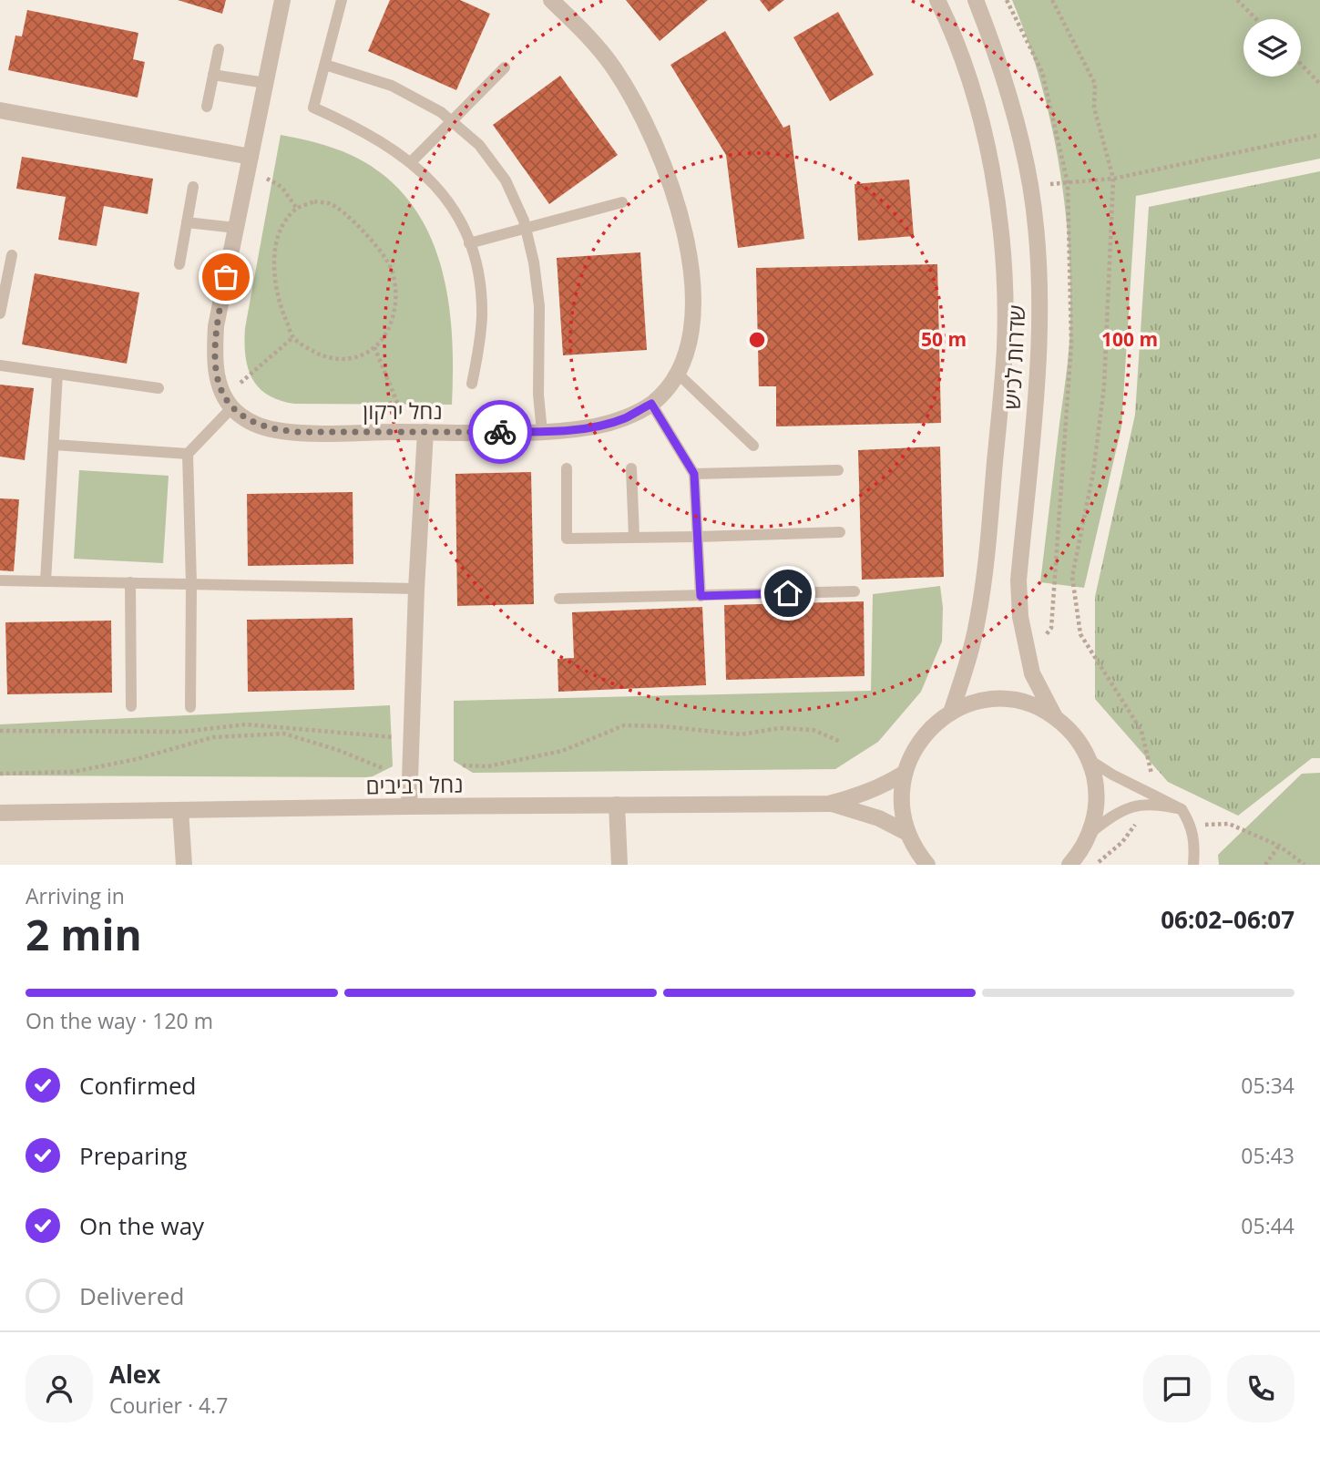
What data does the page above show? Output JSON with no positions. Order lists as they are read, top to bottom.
{
  "streets": {
    "street": ["שדרות לכיש", "נחל ירקון", "נחל רביבים"]
  },
  "page": {
    "heading": ["2 min", "Arriving in", "06:02–06:07"],
    "panel": ["Alex", "Courier · 4.7"],
    "bar": "On the way · 120 m",
    "list": [
      ["Confirmed", "05:34"],
      ["Preparing", "05:43"],
      ["On the way", "05:44"],
      "Delivered"
    ]
  },
  "rings": ["50 m", "100 m"]
}
